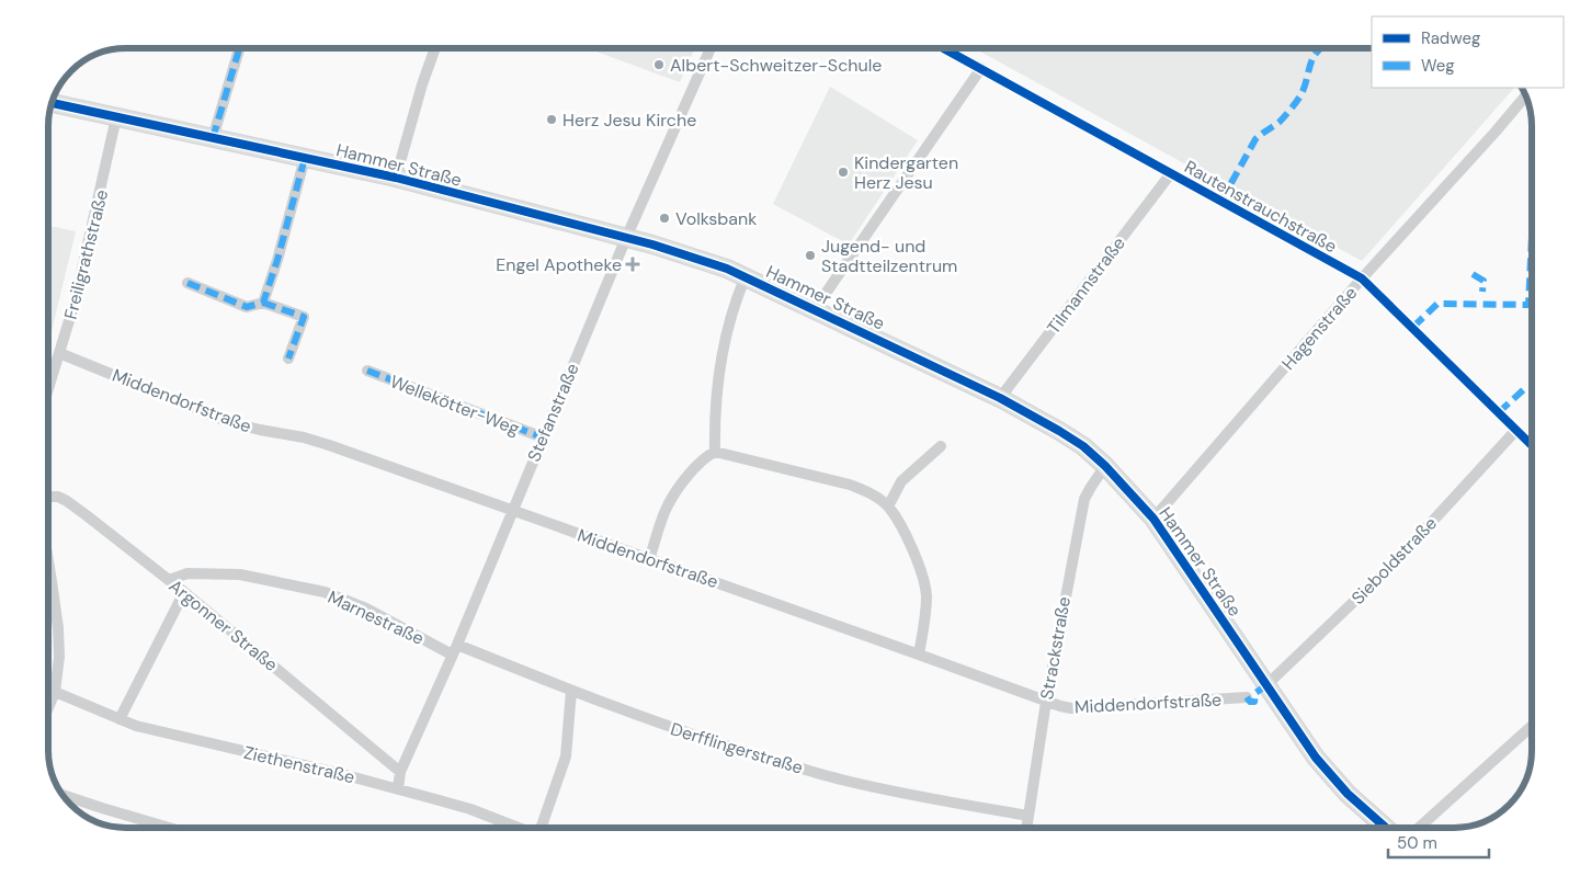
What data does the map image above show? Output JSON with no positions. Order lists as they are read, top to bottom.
{
  "streets": {
    "main road": ["Hammer Straße"],
    "street": [
      "Rautenstrauchstraße",
      "Freiligrathstraße",
      "Tilmannstraße",
      "Hagenstraße",
      "Middendorfstraße",
      "Wellekötter-Weg",
      "Stefanstraße",
      "Sieboldstraße",
      "Marnestraße",
      "Argonner Straße",
      "Strackstraße",
      "Derfflingerstraße",
      "Ziethenstraße"
    ]
  },
  "crossings": [
    ["Hammer Straße", "Freiligrathstraße"],
    ["Hammer Straße", "Tilmannstraße"],
    ["Hammer Straße", "Hagenstraße"],
    ["Hammer Straße", "Stefanstraße"],
    ["Hammer Straße", "Sieboldstraße"],
    ["Hammer Straße", "Strackstraße"],
    ["Rautenstrauchstraße", "Tilmannstraße"],
    ["Rautenstrauchstraße", "Hagenstraße"],
    ["Rautenstrauchstraße", "Sieboldstraße"],
    ["Freiligrathstraße", "Middendorfstraße"],
    ["Middendorfstraße", "Stefanstraße"],
    ["Middendorfstraße", "Strackstraße"],
    ["Wellekötter-Weg", "Stefanstraße"],
    ["Stefanstraße", "Marnestraße"],
    ["Stefanstraße", "Argonner Straße"],
    ["Stefanstraße", "Derfflingerstraße"],
    ["Stefanstraße", "Ziethenstraße"],
    ["Marnestraße", "Argonner Straße"],
    ["Marnestraße", "Derfflingerstraße"],
    ["Strackstraße", "Derfflingerstraße"]
  ],
  "places": {
    "other": [
      "Albert-Schweitzer-Schule",
      "Herz Jesu Kirche",
      "Kindergarten Herz Jesu",
      "Volksbank",
      "Jugend- und Stadtteilzentrum"
    ],
    "health": ["Engel Apotheke"]
  },
  "legend": ["Radweg", "Weg"],
  "scale_bar": "50 m"
}
